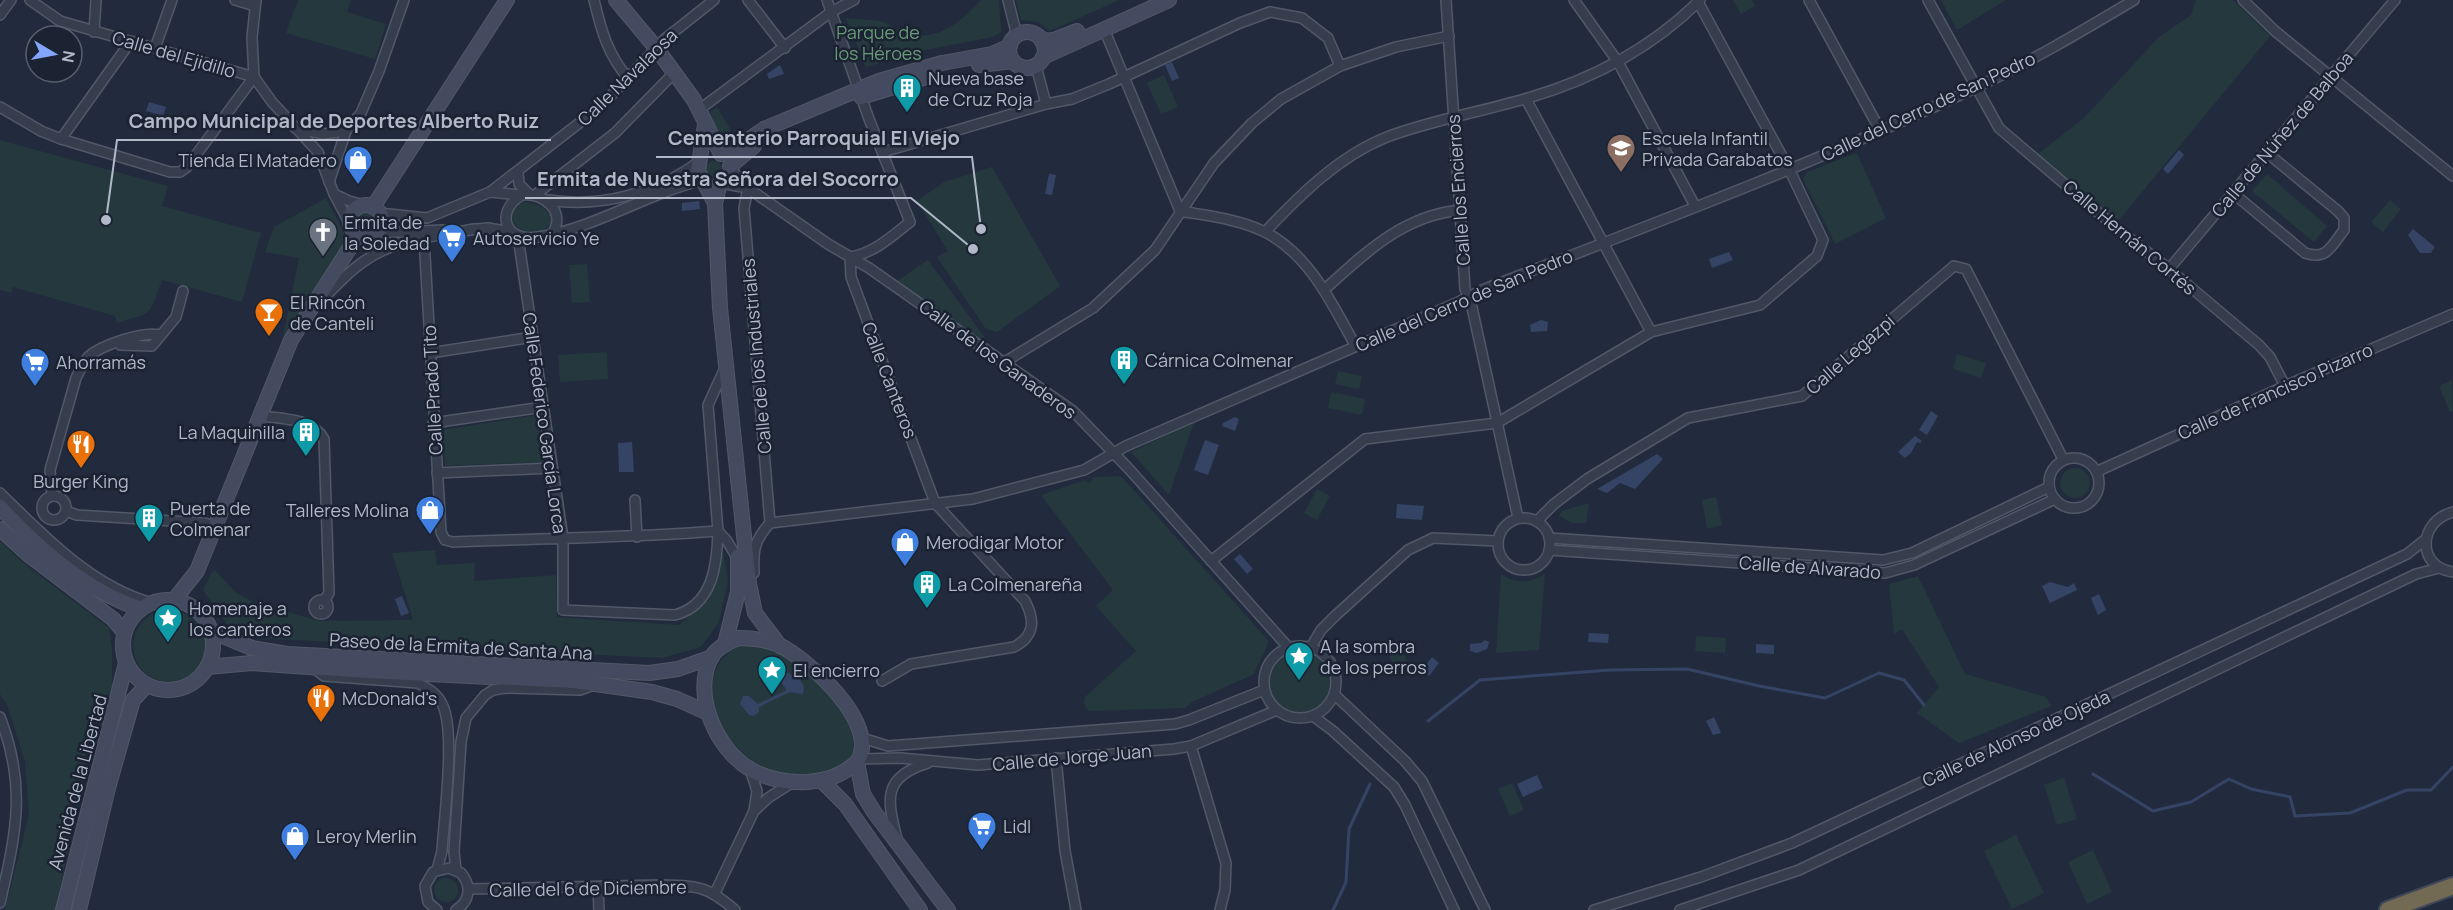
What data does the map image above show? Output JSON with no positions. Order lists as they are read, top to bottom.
{
  "streets": {
    "main road": ["Paseo de la Ermita de Santa Ana", "Avenida de la Libertad"],
    "street": [
      "Calle del Ejidillo",
      "Calle Navalaosa",
      "Calle del Cerro de San Pedro",
      "Calle de Núñez de Balboa",
      "Calle los Encierros",
      "Calle Hernán Cortés",
      "Calle Legazpi",
      "Calle de los Industriales",
      "Calle de los Ganaderos",
      "Calle Canteros",
      "Calle Prado Tito",
      "Calle de Francisco Pizarro",
      "Calle Federico García Lorca",
      "Calle de Alvarado",
      "Calle de Alonso de Ojeda",
      "Calle de Jorge Juan",
      "Calle del 6 de Diciembre"
    ]
  },
  "crossings": [
    ["Calle del Cerro de San Pedro", "Calle los Encierros"],
    ["Calle del Cerro de San Pedro", "Calle Hernán Cortés"],
    ["Calle del Cerro de San Pedro", "Calle de los Industriales"],
    ["Calle del Cerro de San Pedro", "Calle de los Ganaderos"],
    ["Calle del Cerro de San Pedro", "Calle Canteros"],
    ["Calle de Núñez de Balboa", "Calle Hernán Cortés"],
    ["Calle los Encierros", "Calle Legazpi"],
    ["Calle los Encierros", "Calle de Alvarado"],
    ["Calle Hernán Cortés", "Calle de Francisco Pizarro"],
    ["Calle Legazpi", "Calle de Francisco Pizarro"],
    ["Calle Legazpi", "Calle de Alvarado"],
    ["Calle de los Industriales", "Calle de los Ganaderos"],
    ["Calle de los Ganaderos", "Calle Canteros"],
    ["Calle de los Ganaderos", "Calle de Jorge Juan"],
    ["Calle Prado Tito", "Calle Federico García Lorca"],
    ["Calle de Francisco Pizarro", "Calle de Alvarado"],
    ["Paseo de la Ermita de Santa Ana", "Calle de Jorge Juan"],
    ["Paseo de la Ermita de Santa Ana", "Avenida de la Libertad"]
  ],
  "parks": ["Parque de los Héroes"],
  "places": {
    "building": [
      "Nueva base de Cruz Roja",
      "Cárnica Colmenar",
      "La Maquinilla",
      "Puerta de Colmenar",
      "La Colmenareña"
    ],
    "school or university": ["Escuela Infantil Privada Garabatos"],
    "shop": [
      "Tienda El Matadero",
      "Talleres Molina",
      "Merodigar Motor",
      "Leroy Merlin"
    ],
    "other": ["Campo Municipal de Deportes Alberto Ruiz", "Cementerio Parroquial El Viejo", "Ermita de Nuestra Señora del Socorro"],
    "church": ["Ermita de la Soledad"],
    "supermarket": ["Autoservicio Ye", "Ahorramás", "Lidl"],
    "bar": ["El Rincón de Canteli"],
    "restaurant": ["Burger King", "McDonald's"],
    "place": ["Homenaje a los canteros", "A la sombra de los perros", "El encierro"]
  },
  "north": "right"
}
